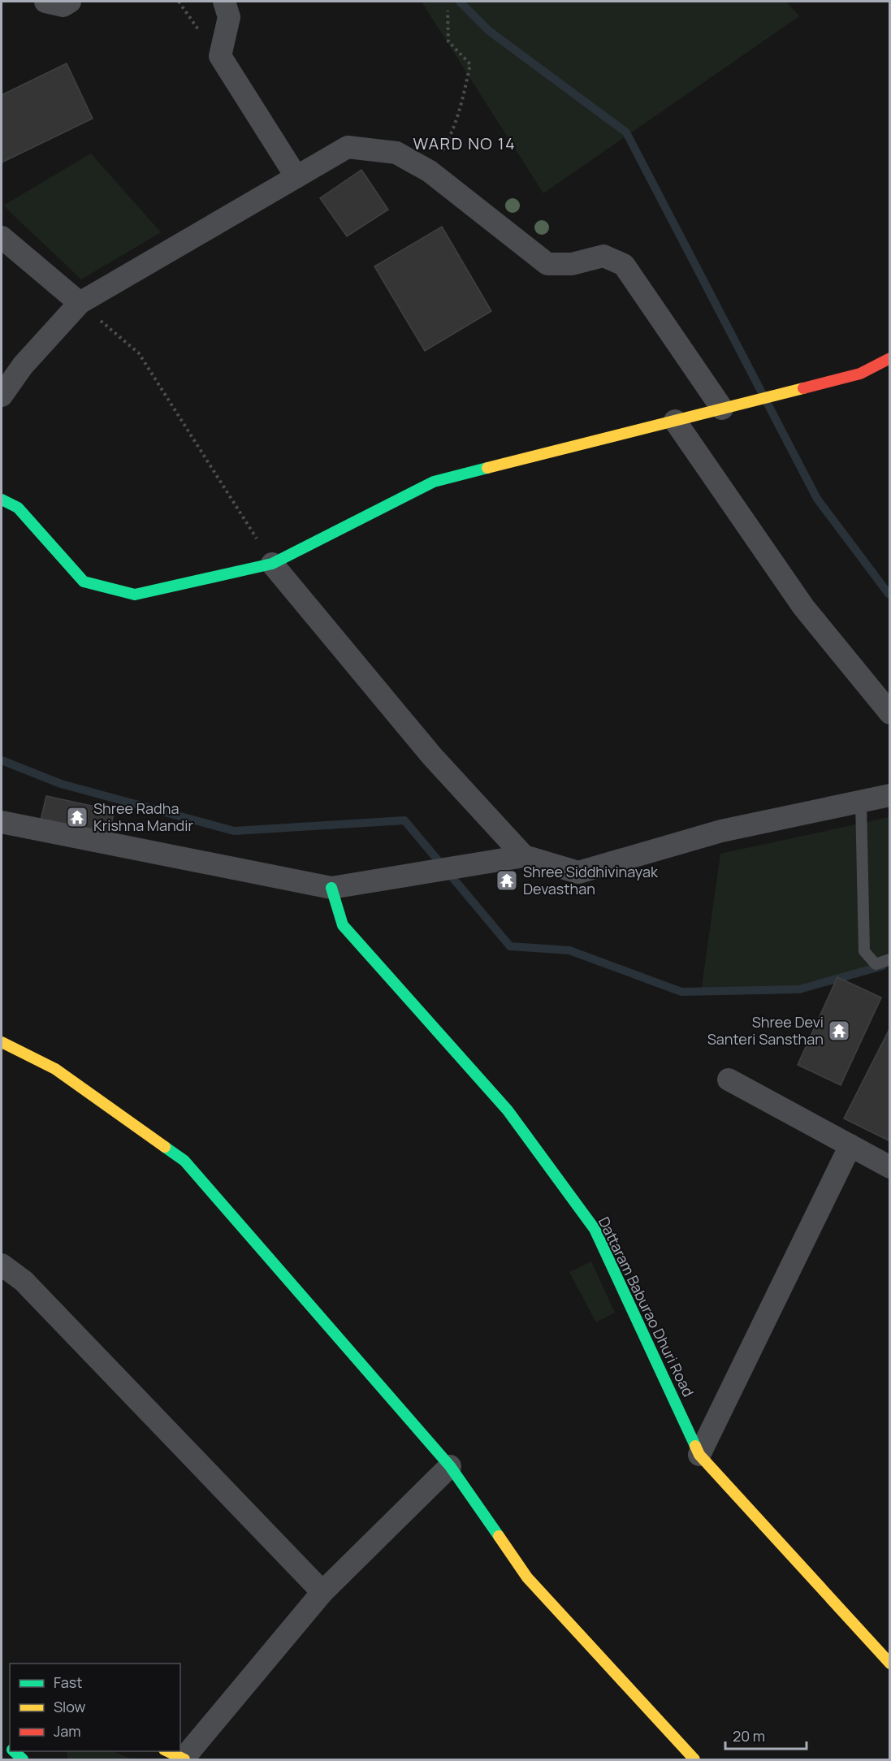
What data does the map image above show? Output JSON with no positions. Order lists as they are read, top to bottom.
{
  "streets": {
    "street": ["Dattaram Baburao Dhuri Road"]
  },
  "districts": ["WARD NO 14"],
  "places": {
    "temple": ["Shree Radha Krishna Mandir", "Shree Siddhivinayak Devasthan", "Shree Devi Santeri Sansthan"]
  },
  "legend": ["Fast", "Slow", "Jam"],
  "scale_bar": "20 m"
}
